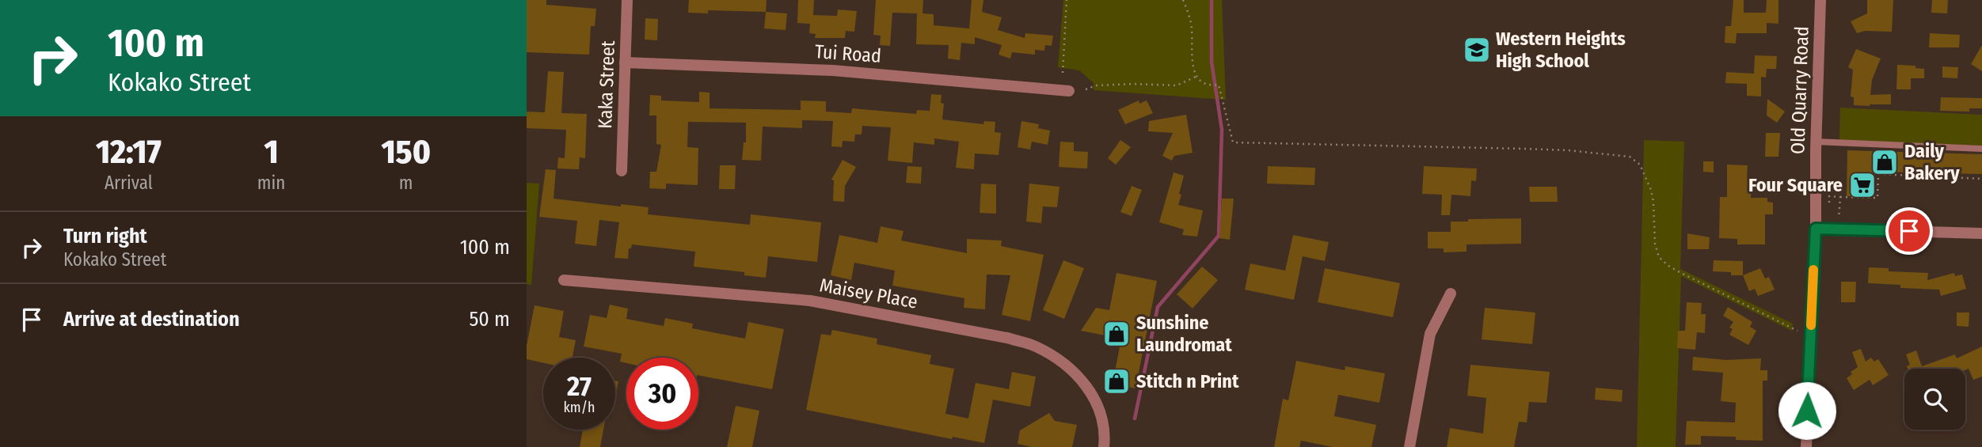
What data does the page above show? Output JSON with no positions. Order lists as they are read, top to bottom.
{
  "streets": {
    "street": [
      "Tui Road",
      "Kaka Street",
      "Old Quarry Road",
      "Maisey Place"
    ]
  },
  "crossings": [
    ["Tui Road", "Kaka Street"]
  ],
  "places": {
    "school or university": ["Western Heights High School"],
    "shop": ["Daily Bakery", "Sunshine Laundromat", "Stitch n Print"],
    "supermarket": ["Four Square"]
  },
  "page": {
    "turn": ["100 m", "Kokako Street"],
    "eta": [
      "12:17",
      "Arrival",
      "1",
      "min",
      "150",
      "m"
    ],
    "list": [
      {
        "name": "Turn right",
        "note": "Kokako Street",
        "value": "100 m"
      },
      {
        "name": "Arrive at destination",
        "value": "50 m"
      }
    ],
    "speed": "27 km/h",
    "limit": "30"
  }
}
